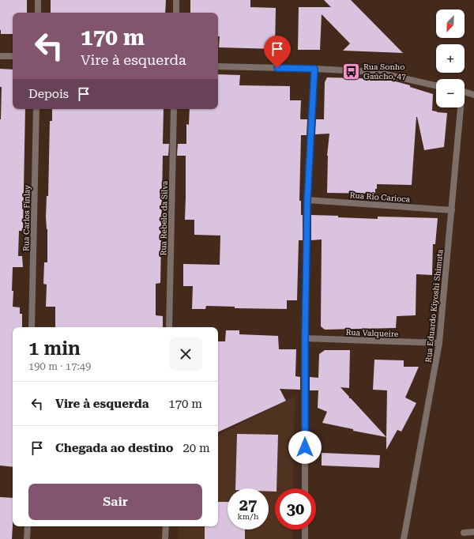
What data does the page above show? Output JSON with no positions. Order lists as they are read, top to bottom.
{
  "streets": {
    "street": [
      "Rua Rio Carioca",
      "Rua Carlos Finlay",
      "Rua Rebelo da Silva",
      "Rua Eduardo Kiyoshi Shimuta",
      "Rua Valqueire"
    ]
  },
  "crossings": [
    ["Rua Rio Carioca", "Rua Eduardo Kiyoshi Shimuta"],
    ["Rua Eduardo Kiyoshi Shimuta", "Rua Valqueire"]
  ],
  "places": {
    "bus stop": ["Rua Sonho Gaúcho, 47"]
  },
  "north": "bottom left",
  "page": {
    "map_buttons": ["+", "−"],
    "turn": ["170 m", "Vire à esquerda"],
    "then": "Depois",
    "heading": ["1 min", "190 m · 17:49"],
    "list": [
      {
        "name": "Vire à esquerda",
        "value": "170 m"
      },
      {
        "name": "Chegada ao destino",
        "value": "20 m"
      }
    ],
    "buttons": "Sair",
    "speed": "27 km/h",
    "limit": "30"
  }
}
